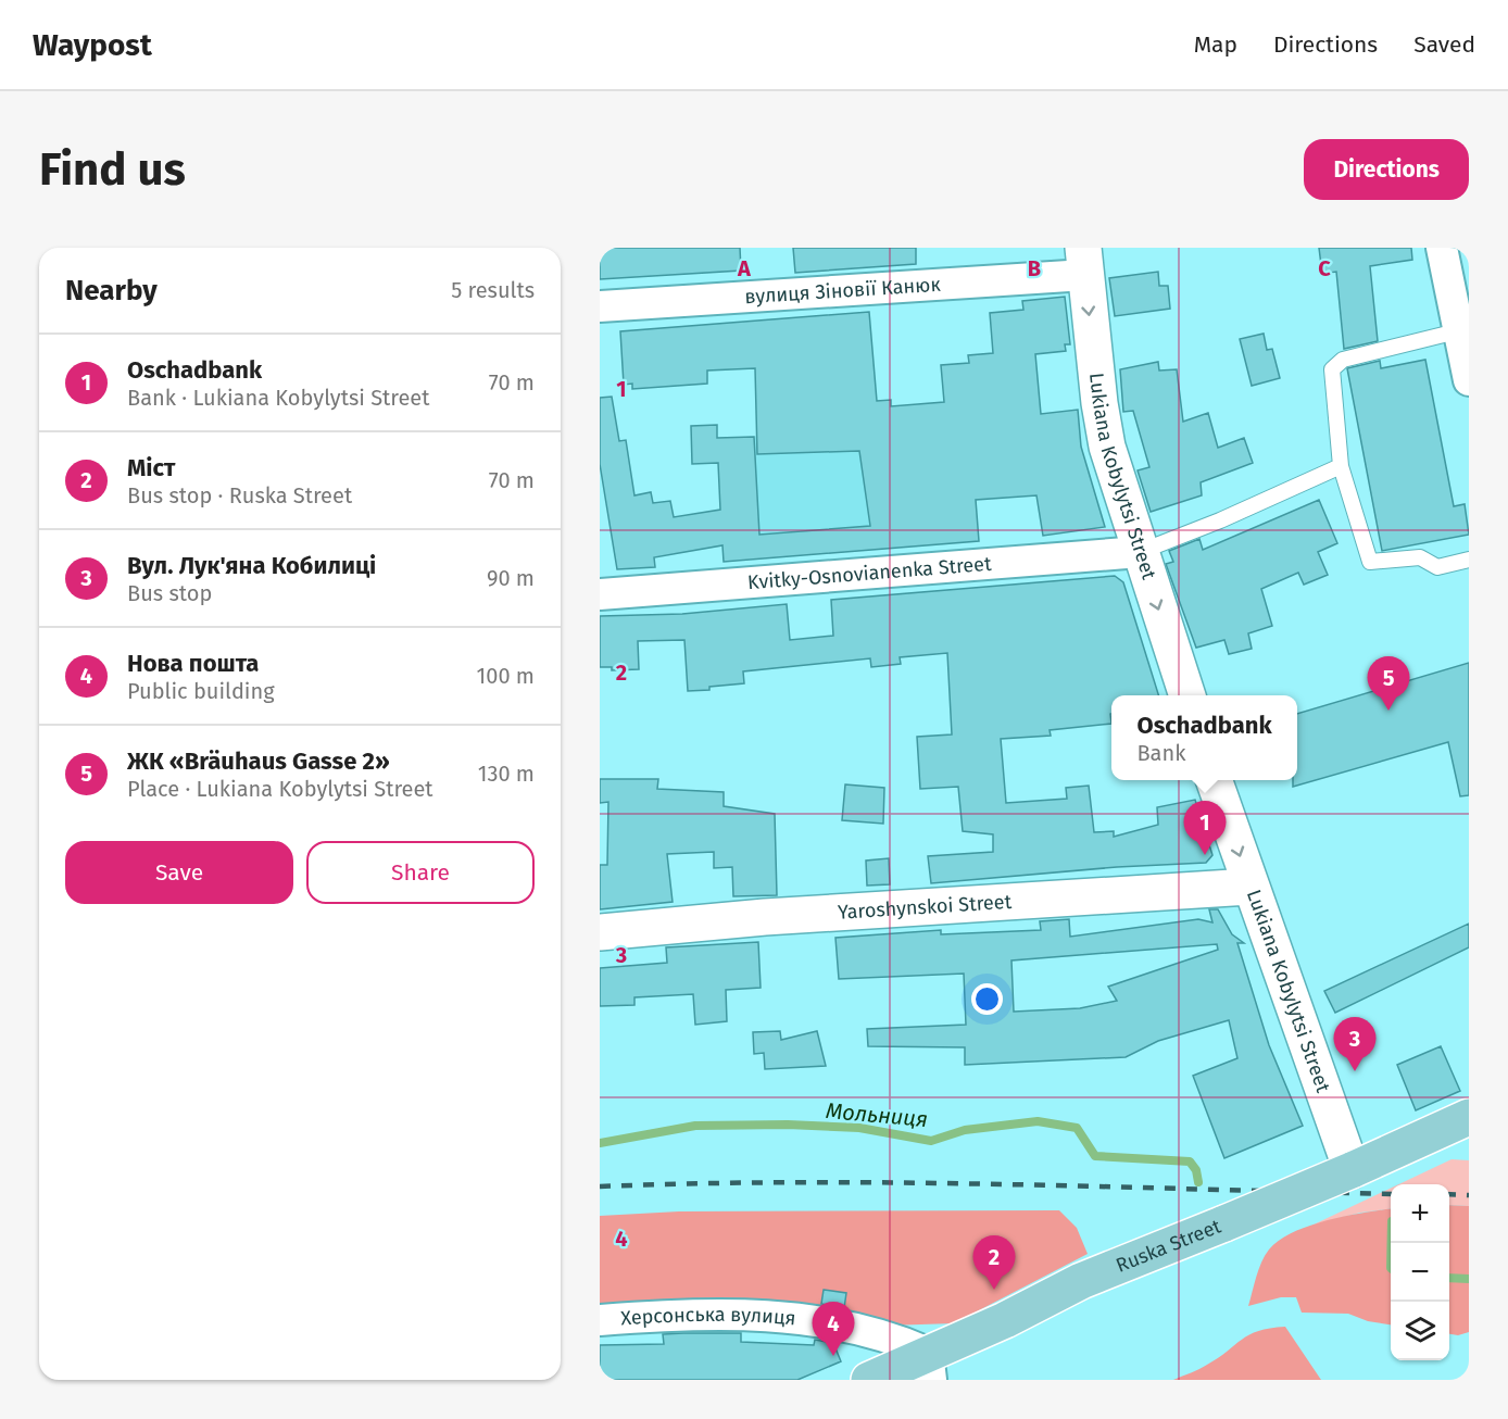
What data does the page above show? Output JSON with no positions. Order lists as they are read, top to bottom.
{
  "streets": {
    "main road": ["Ruska Street"],
    "street": [
      "вулиця Зіновії Канюк",
      "Lukiana Kobylytsi Street",
      "Kvitky-Osnovianenka Street",
      "Yaroshynskoi Street",
      "Херсонська вулиця"
    ]
  },
  "crossings": [
    ["вулиця Зіновії Канюк", "Lukiana Kobylytsi Street"],
    ["Lukiana Kobylytsi Street", "Kvitky-Osnovianenka Street"],
    ["Lukiana Kobylytsi Street", "Yaroshynskoi Street"],
    ["Lukiana Kobylytsi Street", "Ruska Street"],
    ["Ruska Street", "Херсонська вулиця"]
  ],
  "one_way": ["Lukiana Kobylytsi Street"],
  "water": ["Мольниця"],
  "page": {
    "header": "Waypost",
    "nav": ["Map", "Directions", "Saved"],
    "buttons": [
      "Directions",
      ["Save", "Share"]
    ],
    "title": "Find us",
    "heading": ["Nearby", "5 results"],
    "list": [
      {
        "mark": "1",
        "name": "Oschadbank",
        "note": "Bank · Lukiana Kobylytsi Street",
        "value": "70 m"
      },
      {
        "mark": "2",
        "name": "Міст",
        "note": "Bus stop · Ruska Street",
        "value": "70 m"
      },
      {
        "mark": "3",
        "name": "Вул. Лук'яна Кобилиці",
        "note": "Bus stop",
        "value": "90 m"
      },
      {
        "mark": "4",
        "name": "Нова пошта",
        "note": "Public building",
        "value": "100 m"
      },
      {
        "mark": "5",
        "name": "ЖК «Bräuhaus Gasse 2»",
        "note": "Place · Lukiana Kobylytsi Street",
        "value": "130 m"
      }
    ],
    "pins": [
      "5",
      "1",
      "3",
      "2",
      "4"
    ],
    "popup": ["Oschadbank", "Bank"],
    "map_buttons": ["+", "−"]
  },
  "grid": {
    "columns": ["A", "B", "C"],
    "rows": [
      "1",
      "2",
      "3",
      "4"
    ]
  }
}
